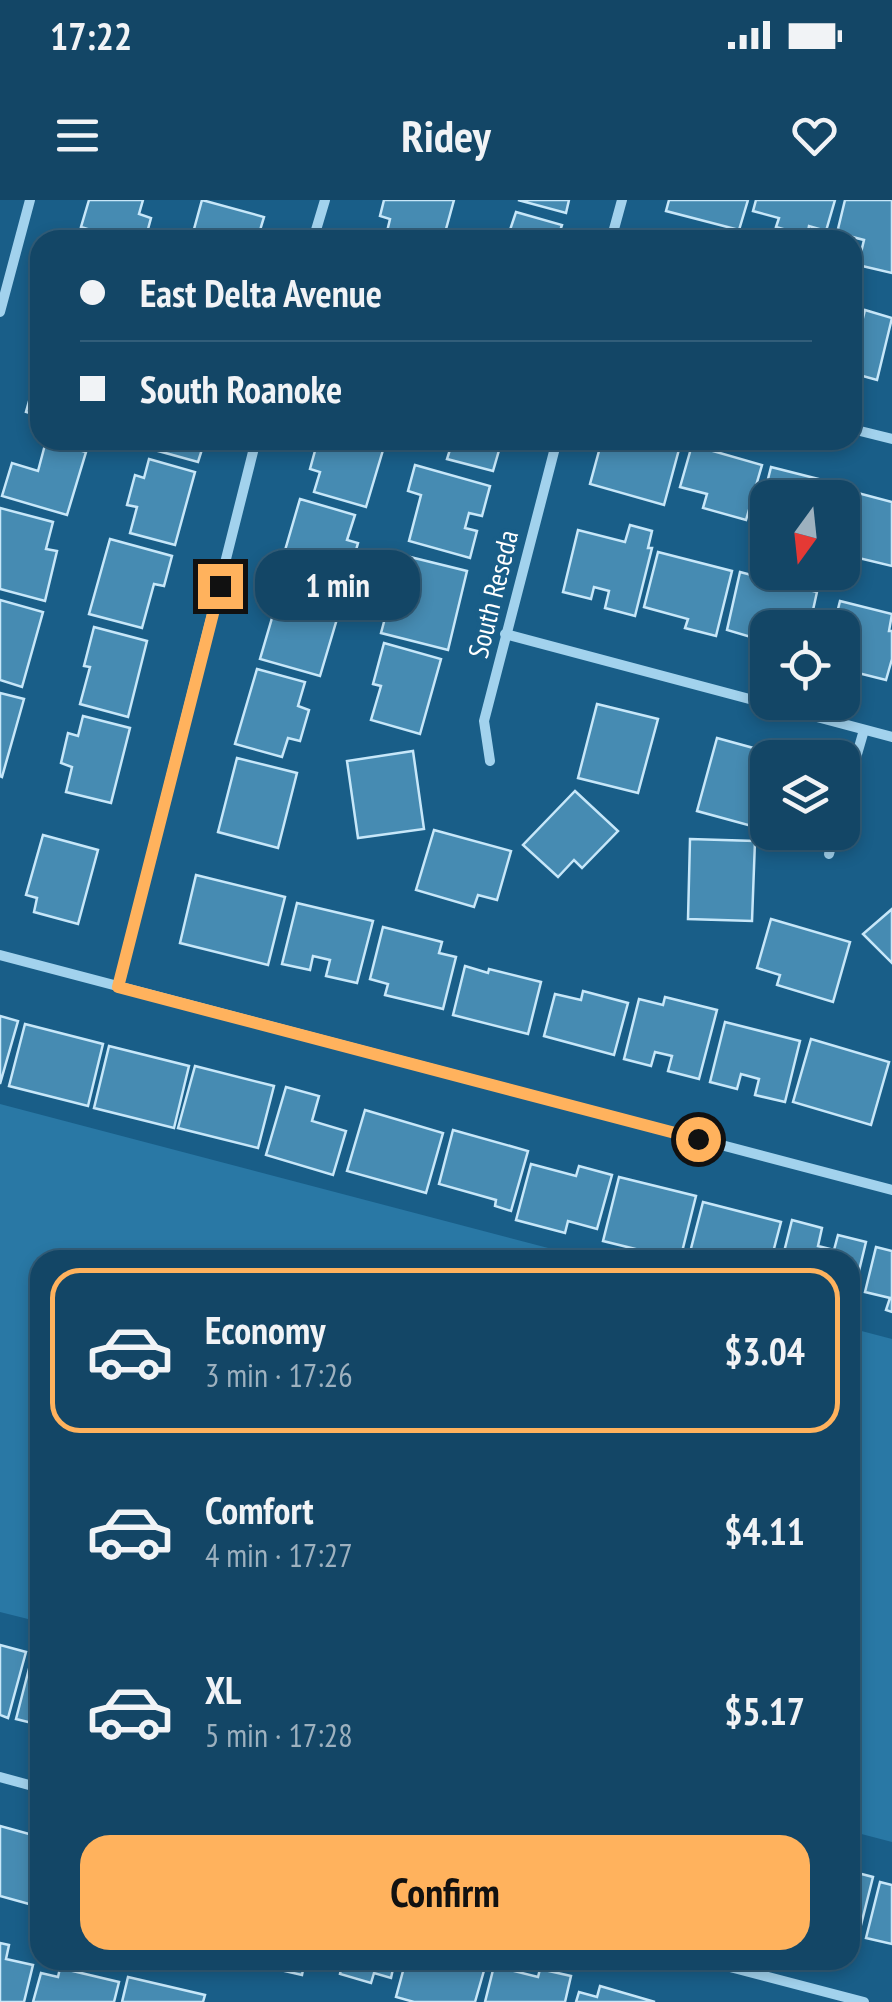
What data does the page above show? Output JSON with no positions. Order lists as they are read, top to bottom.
{
  "streets": {
    "street": ["South Reseda"]
  },
  "north": "bottom",
  "page": {
    "status": "17:22",
    "header": "Ridey",
    "banner": ["East Delta Avenue", "South Roanoke"],
    "bubble": "1 min",
    "list": [
      {
        "name": "Economy",
        "note": "3 min · 17:26",
        "value": "$3.04"
      },
      {
        "name": "Comfort",
        "note": "4 min · 17:27",
        "value": "$4.11"
      },
      {
        "name": "XL",
        "note": "5 min · 17:28",
        "value": "$5.17"
      }
    ],
    "buttons": "Confirm"
  }
}
